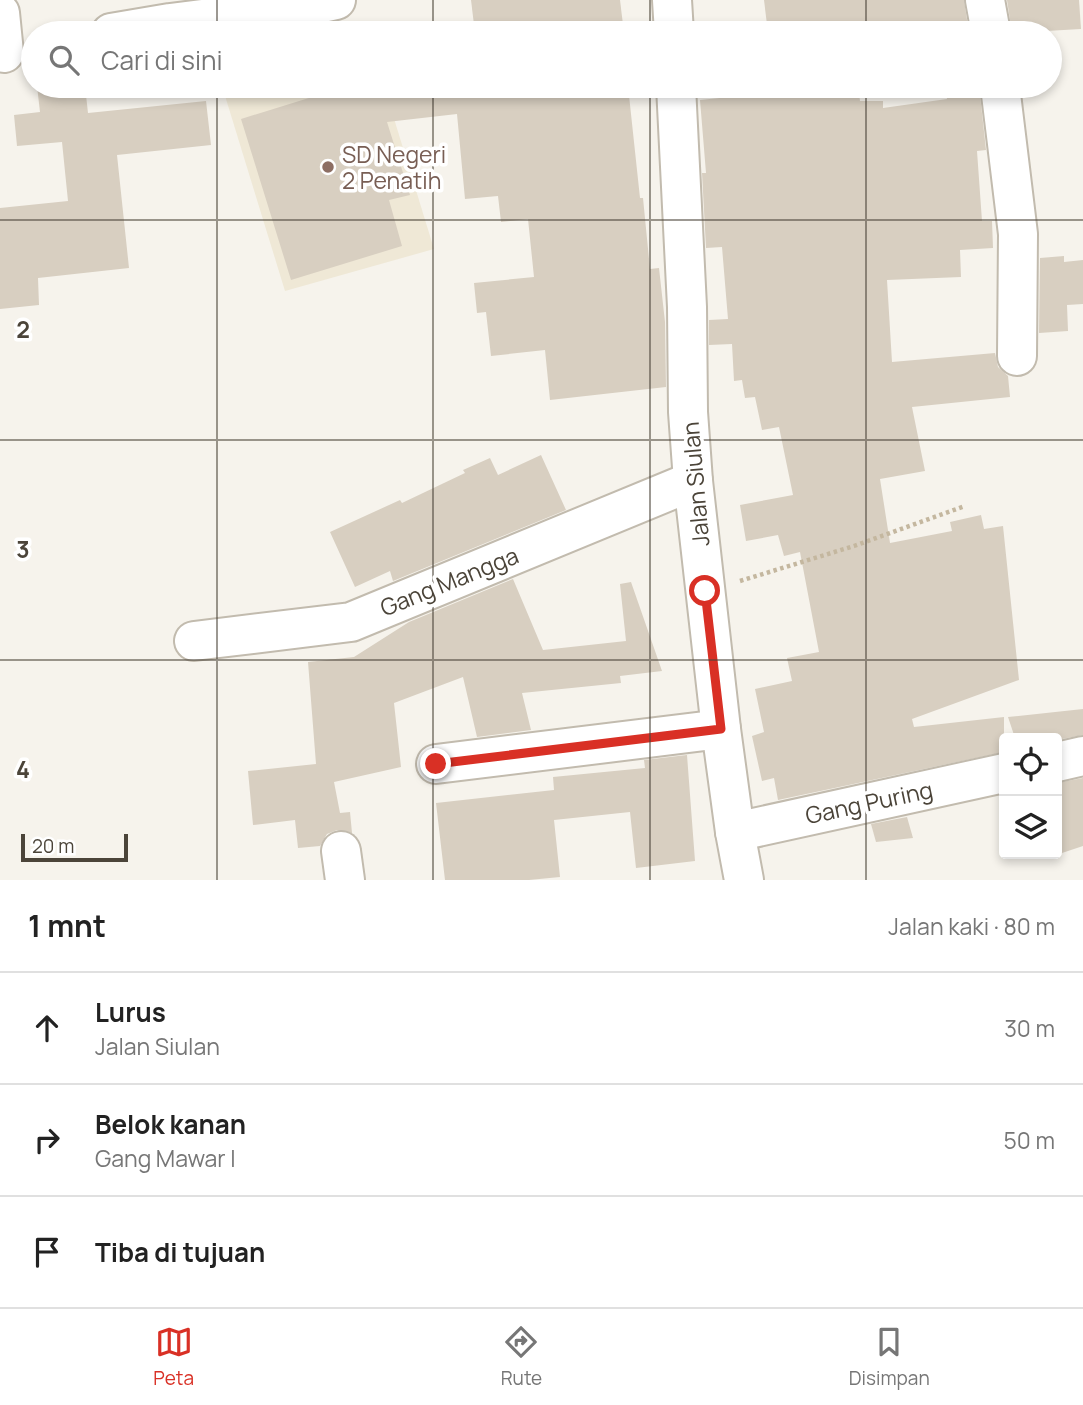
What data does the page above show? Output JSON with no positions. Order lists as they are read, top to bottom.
{
  "streets": {
    "street": ["Jalan Siulan", "Gang Mangga", "Gang Puring"]
  },
  "crossings": [
    ["Jalan Siulan", "Gang Mangga"],
    ["Jalan Siulan", "Gang Puring"]
  ],
  "places": ["SD Negeri 2 Penatih"],
  "scale_bar": "20 m",
  "page": {
    "search": "Cari di sini",
    "scale": "20 m",
    "heading": ["1 mnt", "Jalan kaki · 80 m"],
    "list": [
      ["Lurus", "Jalan Siulan", "30 m"],
      ["Belok kanan", "Gang Mawar I", "50 m"],
      "Tiba di tujuan"
    ],
    "nav": ["Peta", "Rute", "Disimpan"]
  },
  "grid": {
    "rows": ["2", "3", "4"]
  }
}
